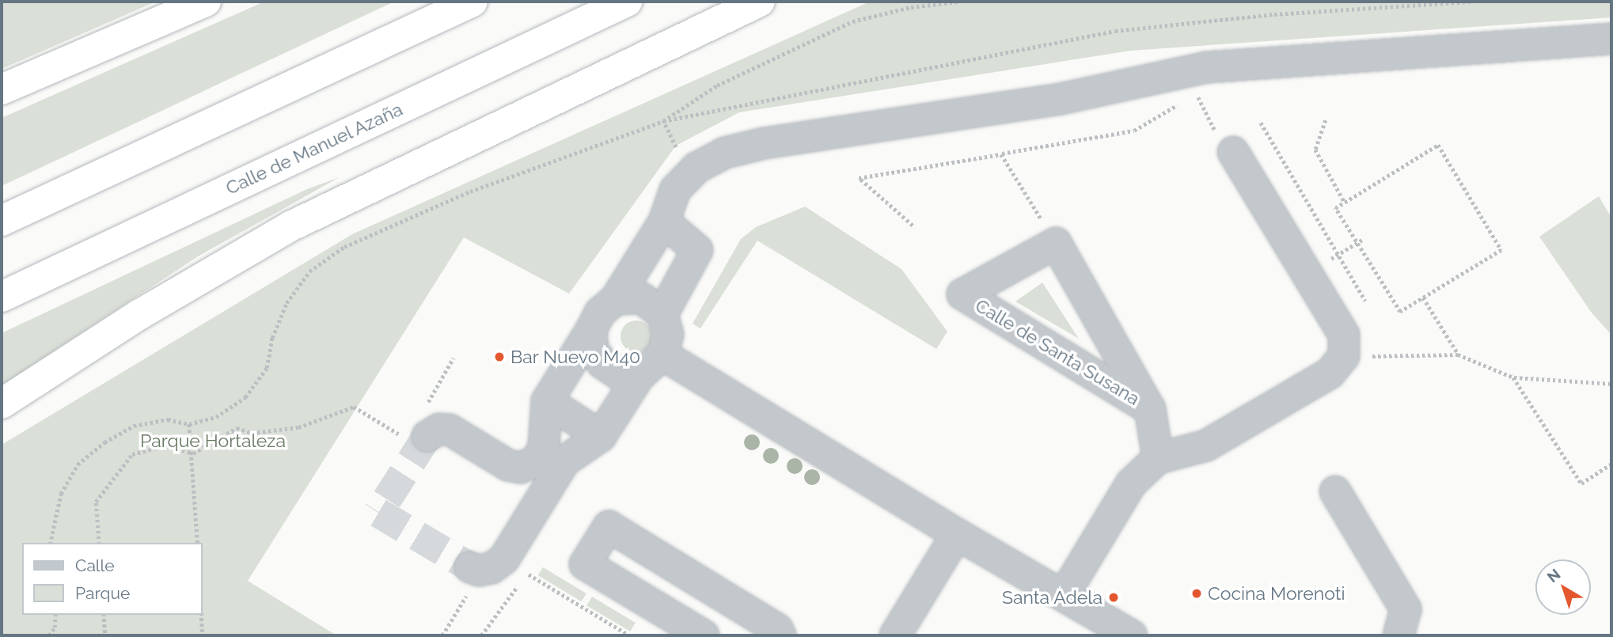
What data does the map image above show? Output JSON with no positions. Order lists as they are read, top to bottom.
{
  "streets": {
    "highway": ["Calle de Manuel Azaña"],
    "street": ["Calle de Santa Susana"]
  },
  "parks": ["Parque Hortaleza"],
  "places": ["Bar Nuevo M40", "Cocina Morenoti", "Santa Adela"],
  "legend": ["Calle", "Parque"],
  "north": "top left"
}
